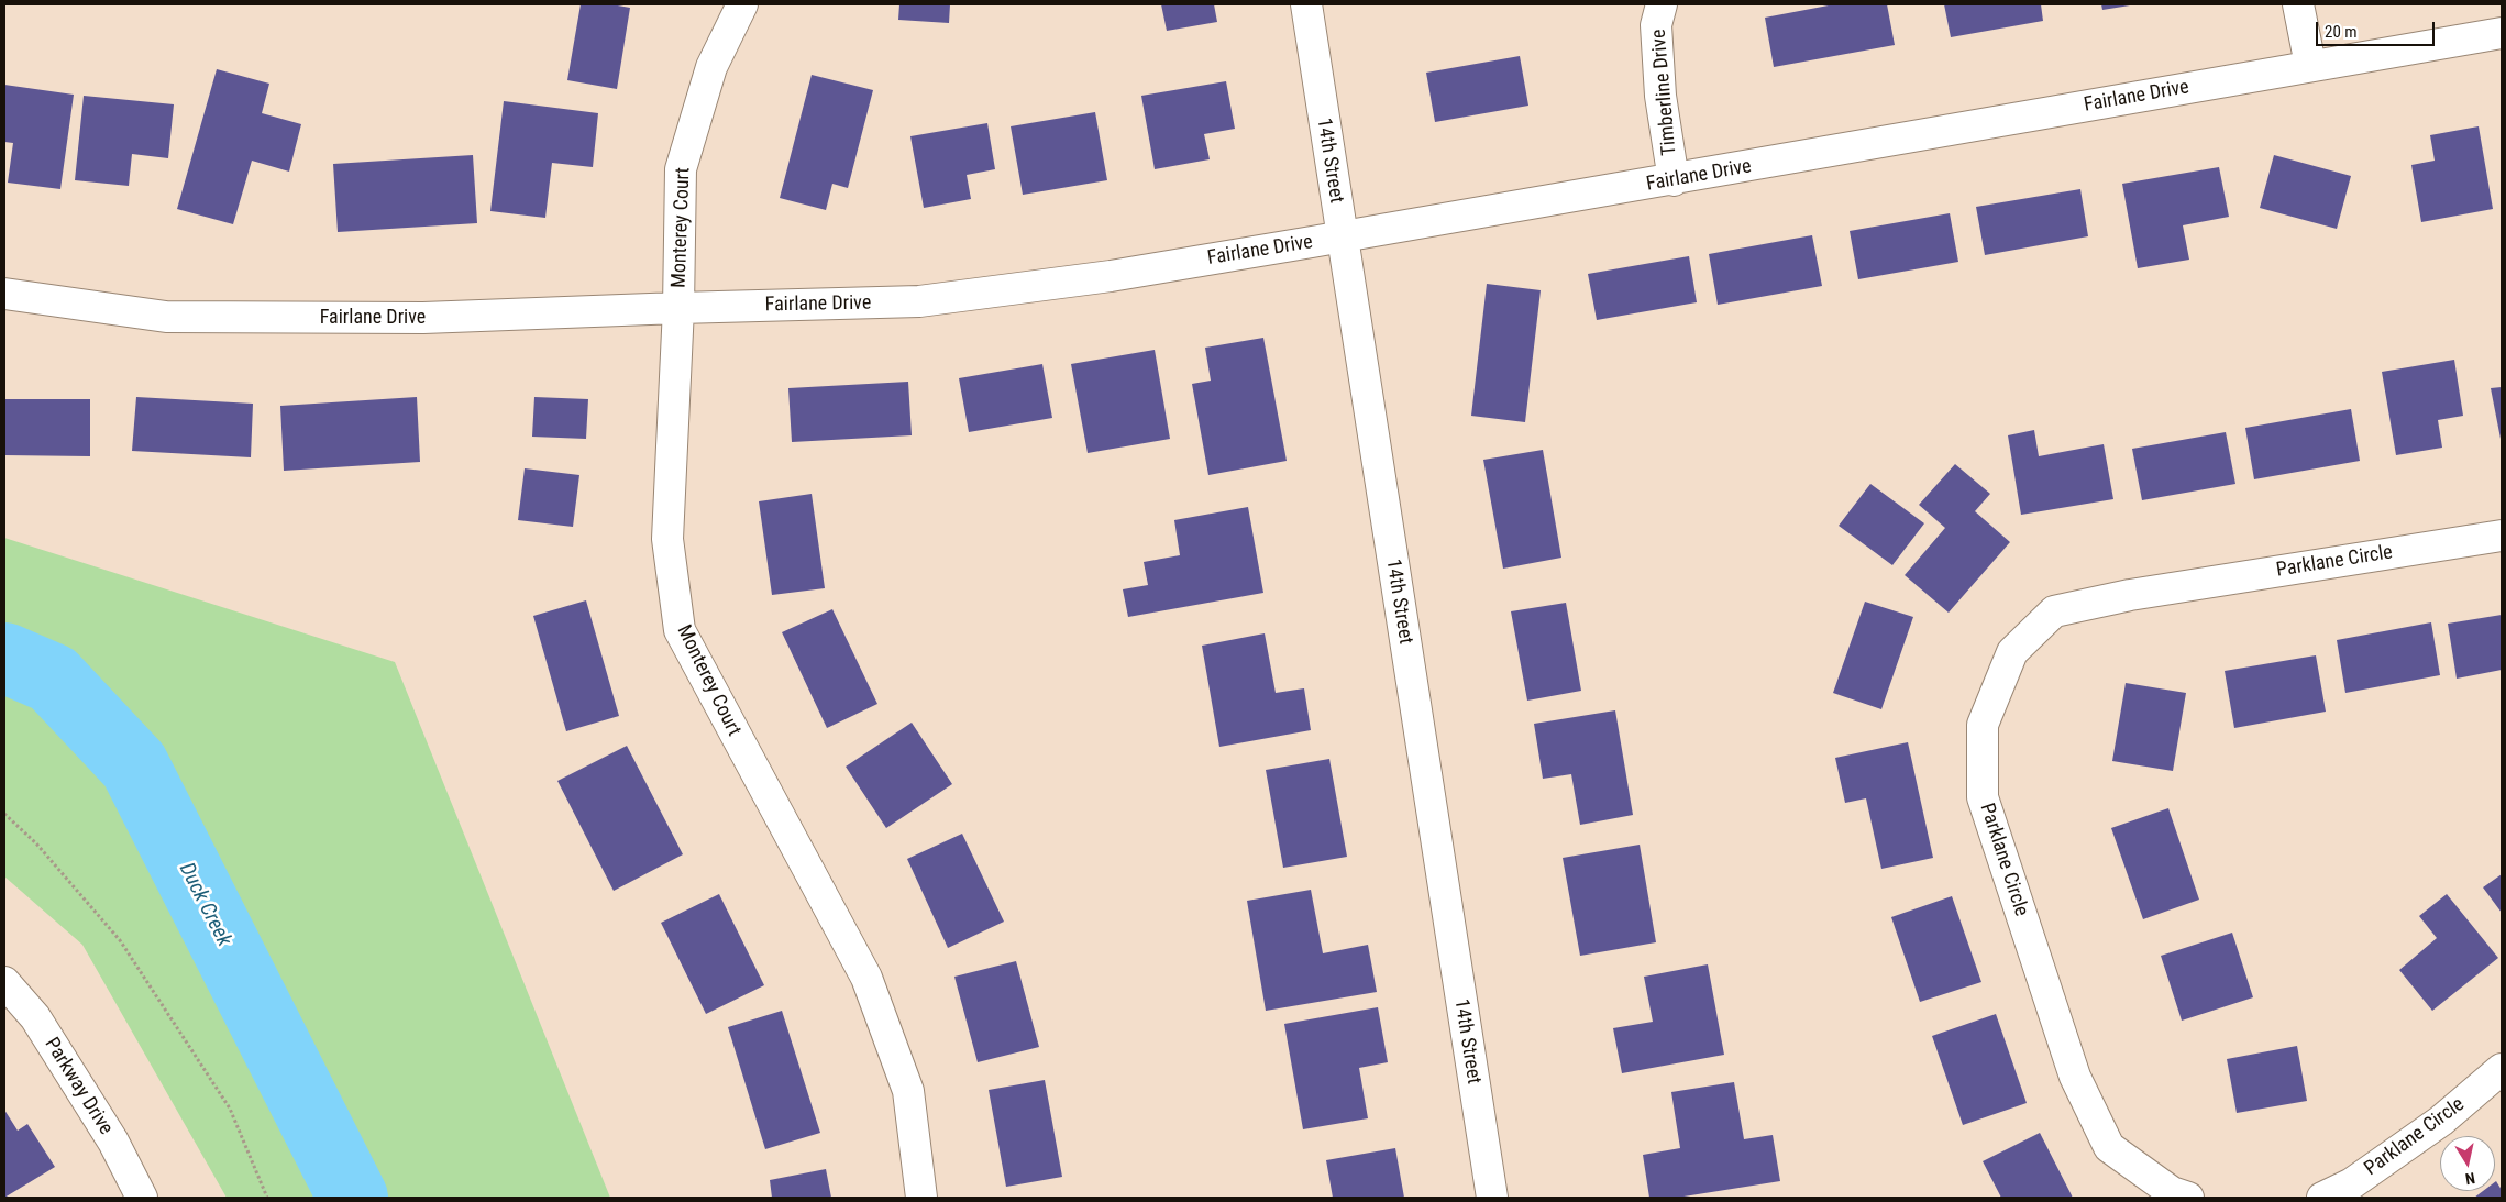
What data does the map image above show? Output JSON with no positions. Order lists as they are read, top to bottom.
{
  "streets": {
    "street": [
      "Timberline Drive",
      "Fairlane Drive",
      "14th Street",
      "Monterey Court",
      "Parklane Circle",
      "Parkway Drive"
    ]
  },
  "crossings": [
    ["Timberline Drive", "Fairlane Drive"],
    ["Fairlane Drive", "14th Street"],
    ["Fairlane Drive", "Monterey Court"]
  ],
  "water": ["Duck Creek"],
  "scale_bar": "20 m",
  "north": "bottom"
}
